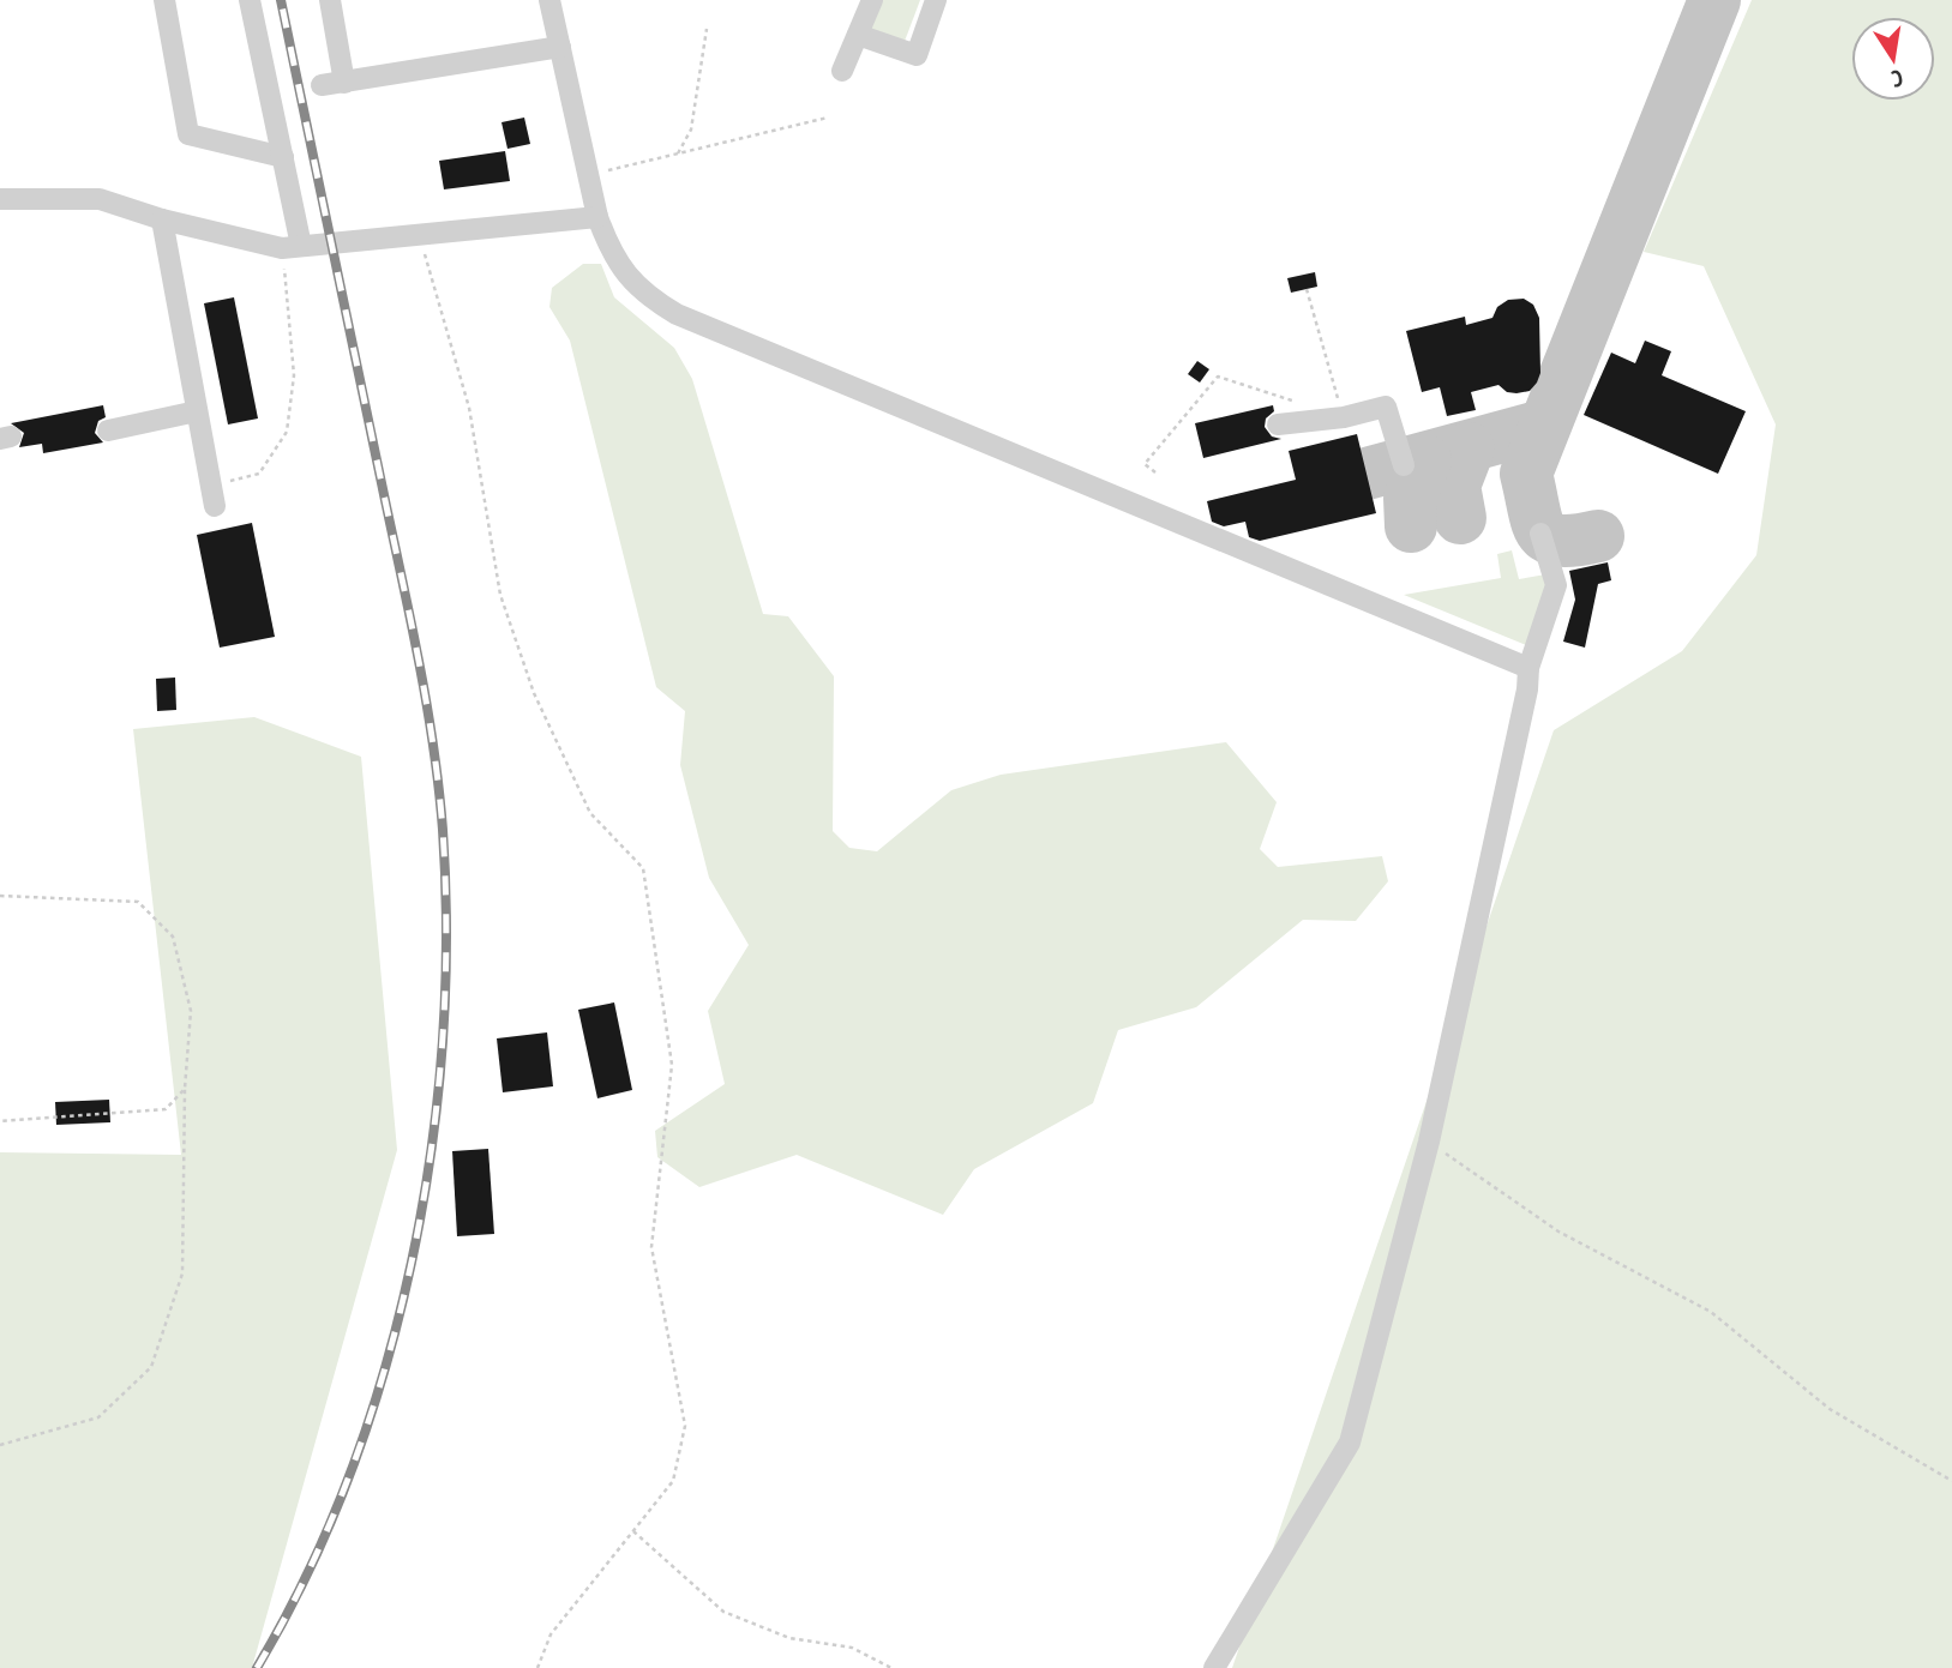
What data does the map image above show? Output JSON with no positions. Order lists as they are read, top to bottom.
{
  "north": "bottom"
}
